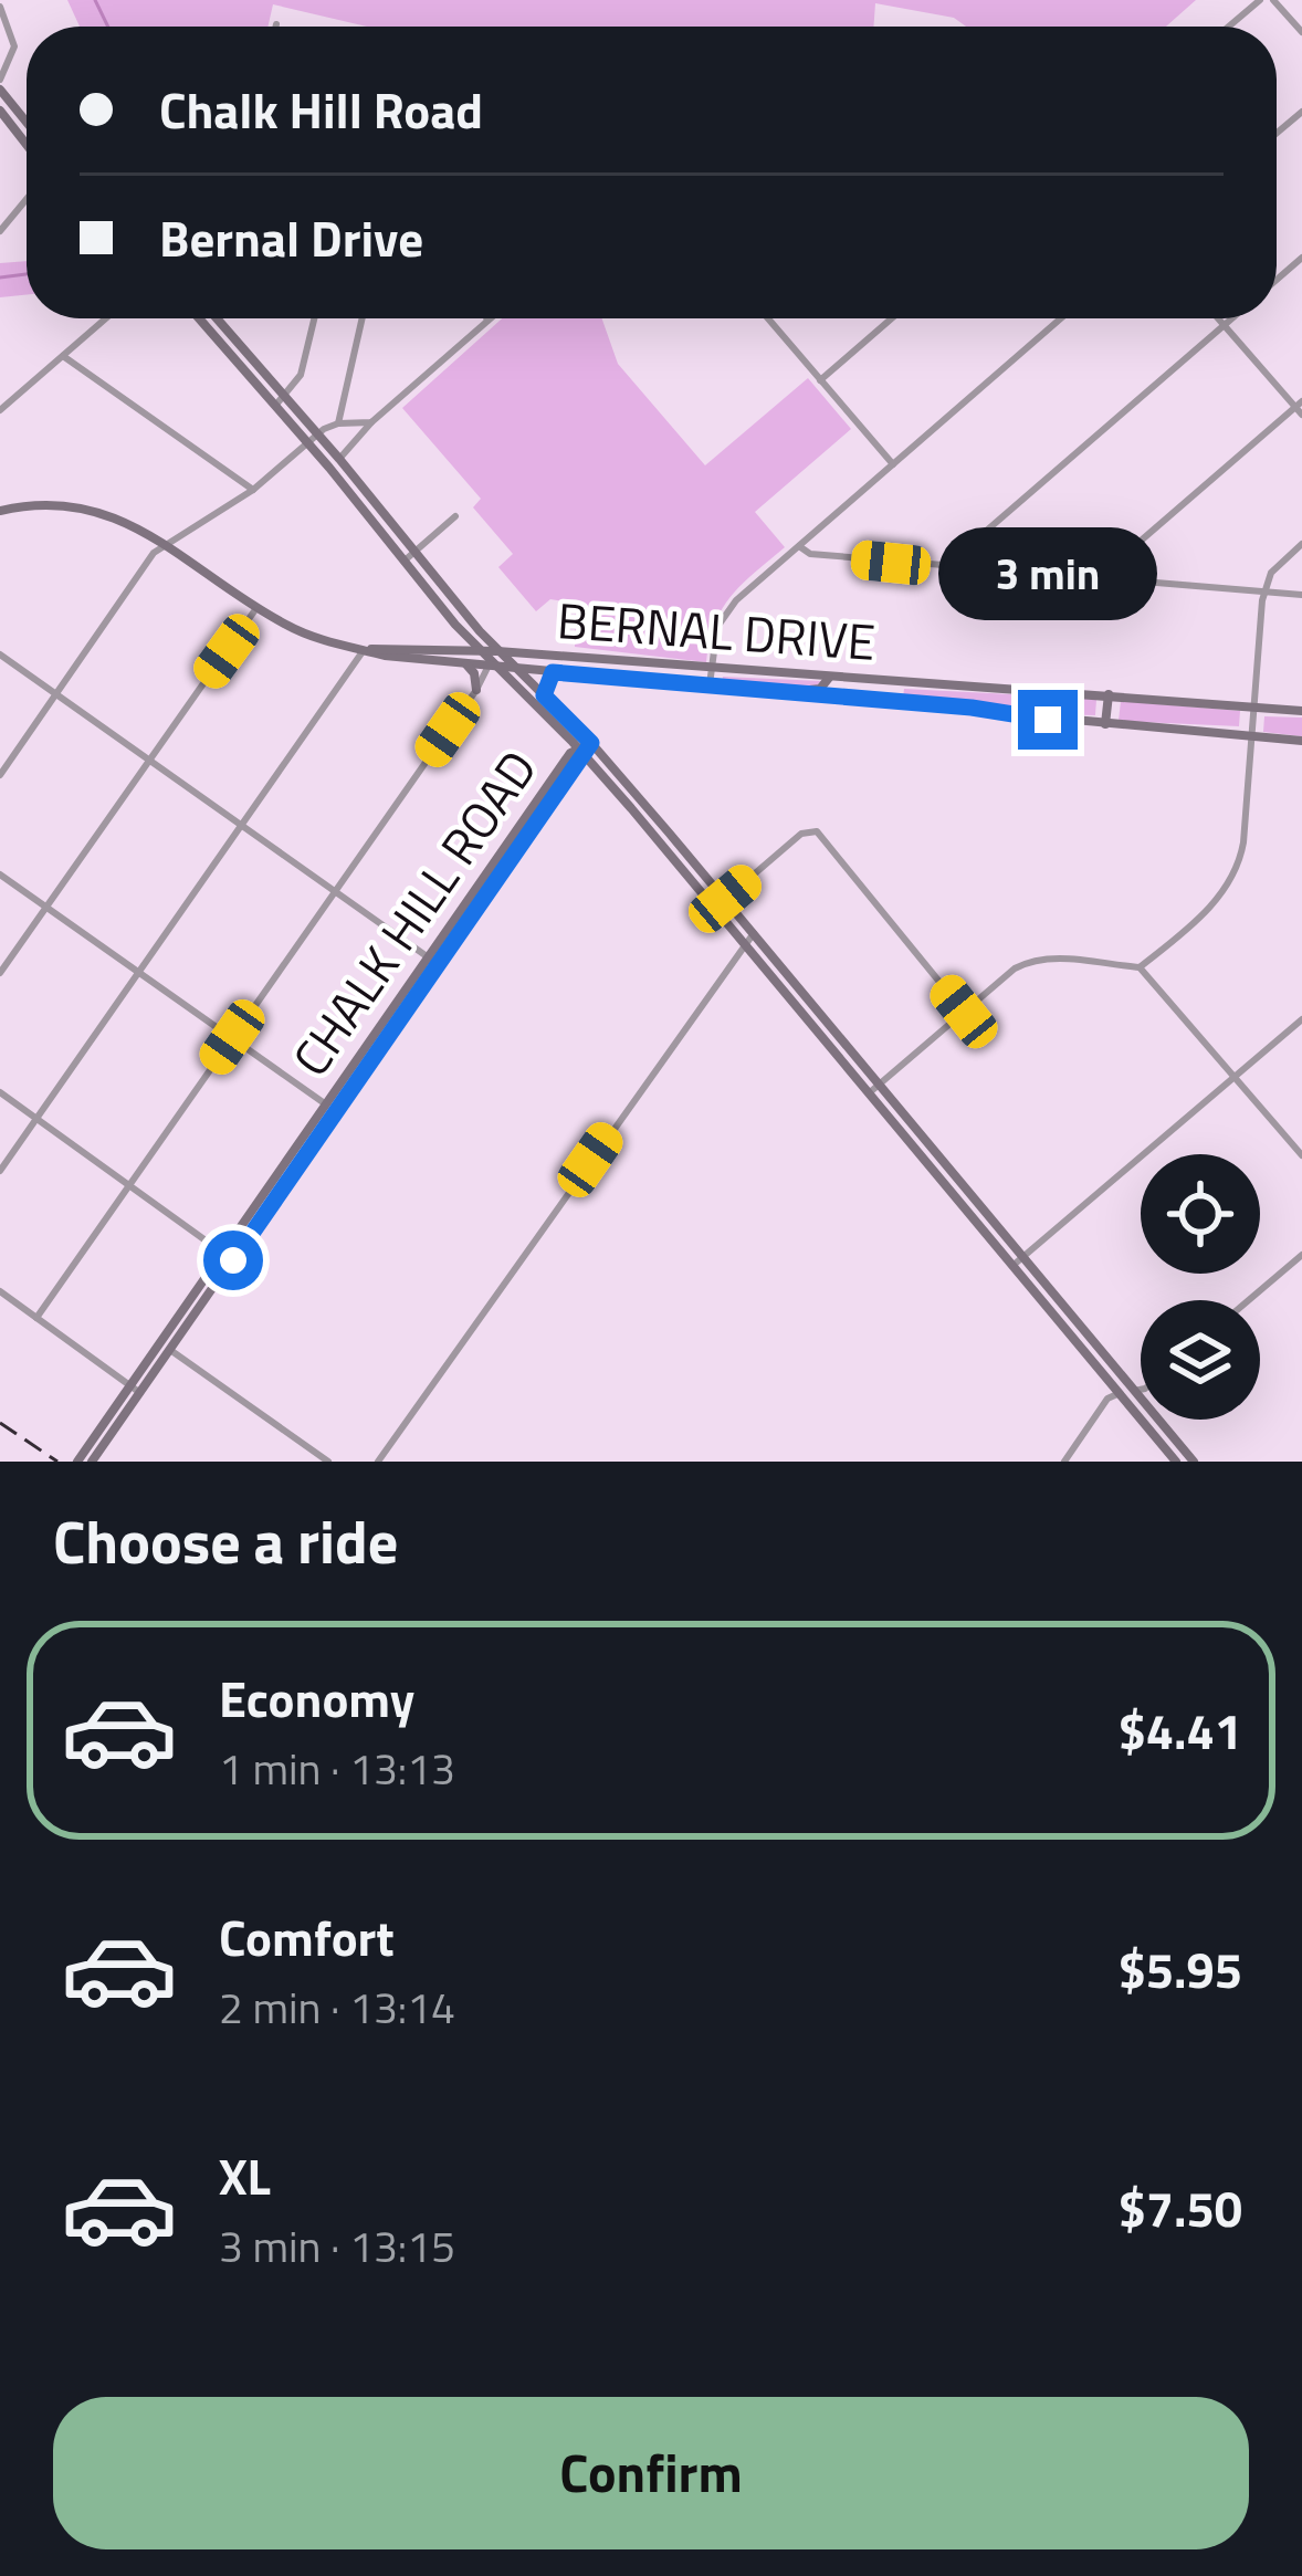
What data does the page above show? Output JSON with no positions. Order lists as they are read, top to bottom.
{
  "streets": {
    "street": ["BERNAL DRIVE", "CHALK HILL ROAD"]
  },
  "page": {
    "banner": ["Chalk Hill Road", "Bernal Drive"],
    "bubble": "3 min",
    "heading": "Choose a ride",
    "list": [
      {
        "name": "Economy",
        "note": "1 min · 13:13",
        "value": "$4.41"
      },
      {
        "name": "Comfort",
        "note": "2 min · 13:14",
        "value": "$5.95"
      },
      {
        "name": "XL",
        "note": "3 min · 13:15",
        "value": "$7.50"
      }
    ],
    "buttons": "Confirm"
  }
}
